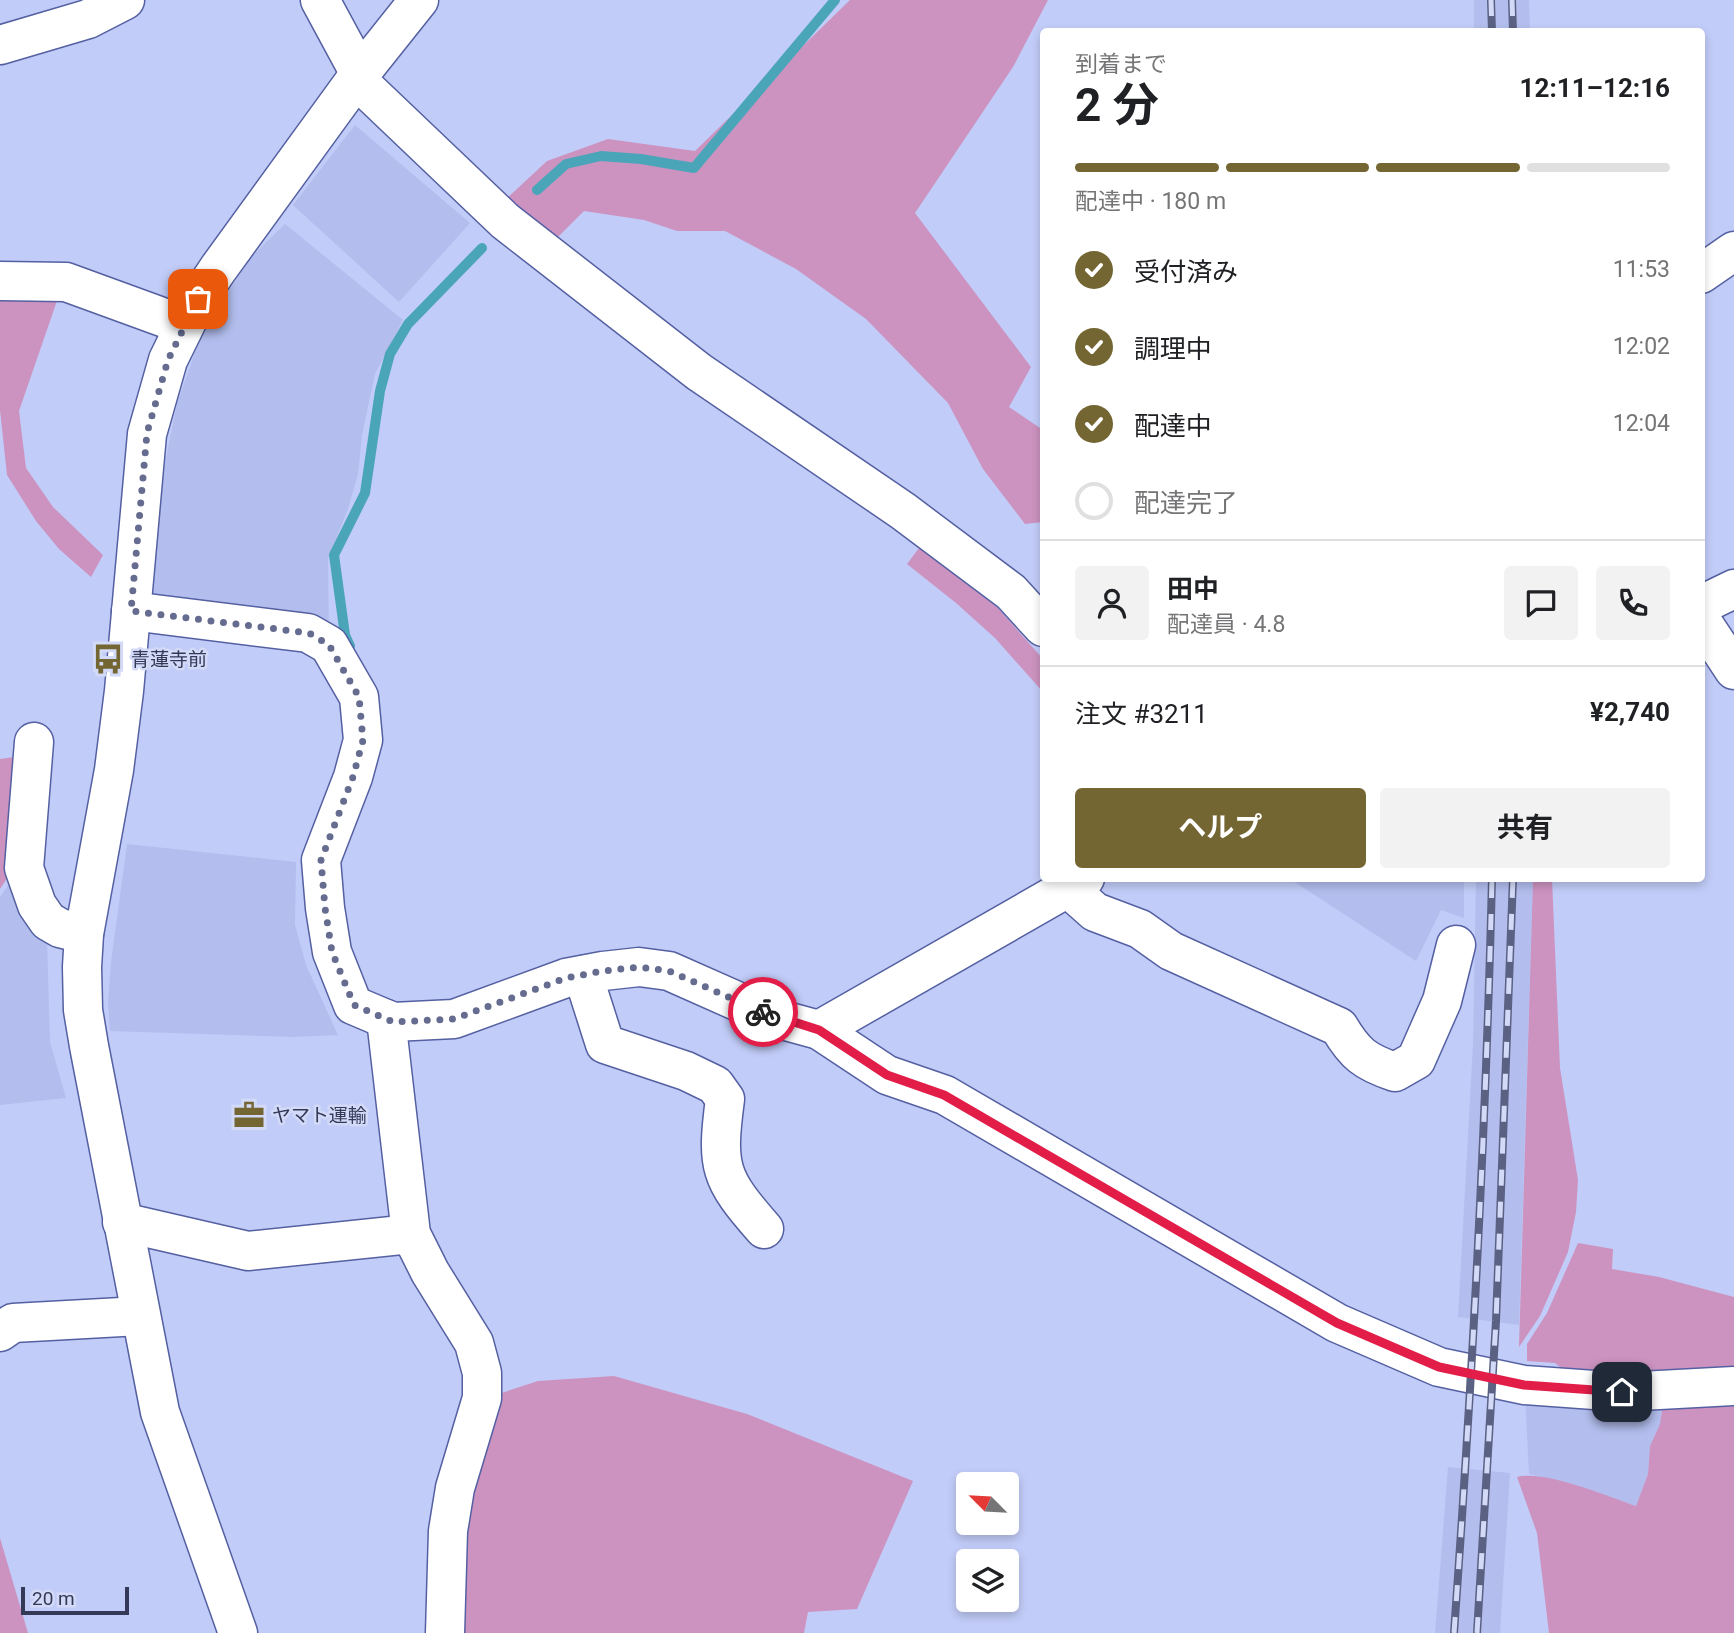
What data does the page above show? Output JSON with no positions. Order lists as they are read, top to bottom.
{
  "places": {
    "bus stop": ["青蓮寺前"],
    "office": ["ヤマト運輸"]
  },
  "scale_bar": "20 m",
  "north": "top left",
  "page": {
    "heading": ["2 分", "到着まで", "12:11–12:16"],
    "panel": [
      "田中",
      "配達員 · 4.8",
      "注文 #3211",
      "¥2,740"
    ],
    "bar": "配達中 · 180 m",
    "list": [
      ["受付済み", "11:53"],
      ["調理中", "12:02"],
      ["配達中", "12:04"],
      "配達完了"
    ],
    "buttons": ["ヘルプ", "共有"],
    "scale": "20 m"
  }
}
